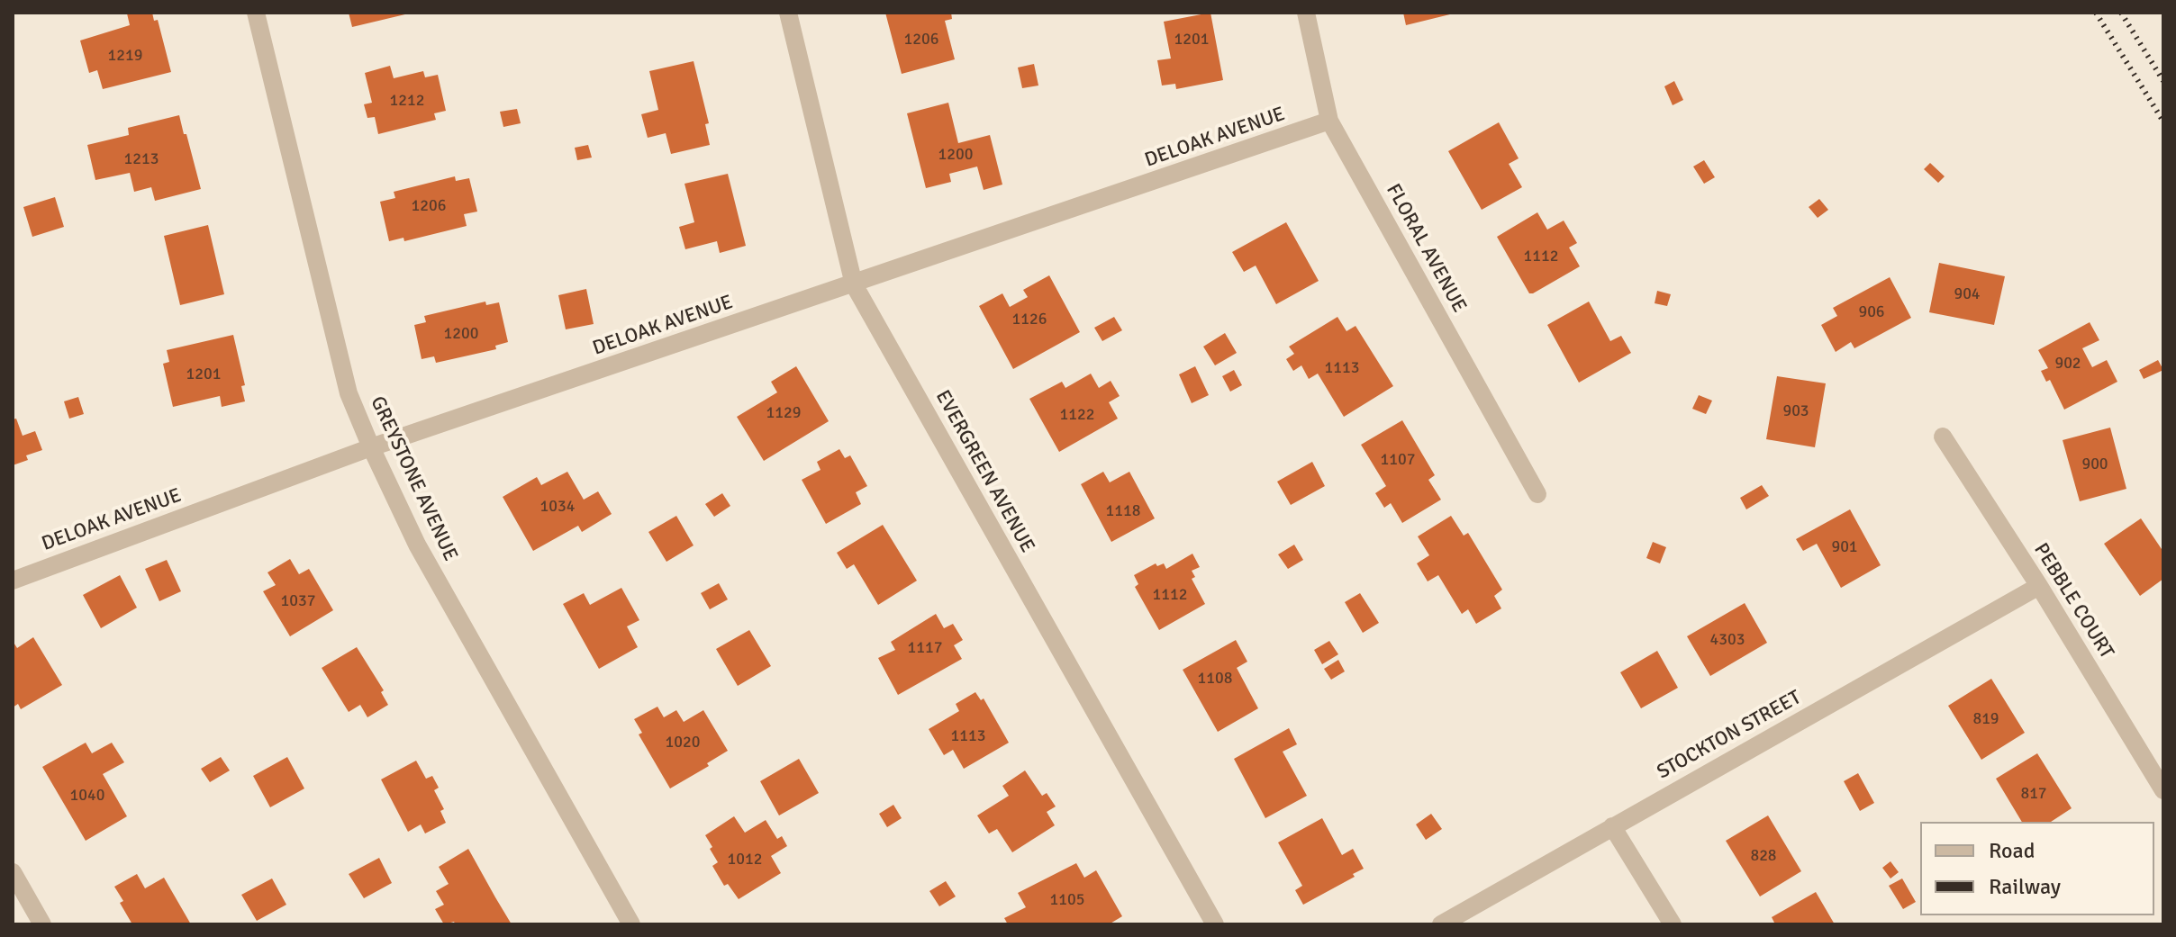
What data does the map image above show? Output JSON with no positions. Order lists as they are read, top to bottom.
{
  "streets": {
    "street": [
      "DELOAK AVENUE",
      "FLORAL AVENUE",
      "EVERGREEN AVENUE",
      "GREYSTONE AVENUE",
      "PEBBLE COURT",
      "STOCKTON STREET"
    ]
  },
  "crossings": [
    ["DELOAK AVENUE", "FLORAL AVENUE"],
    ["DELOAK AVENUE", "EVERGREEN AVENUE"],
    ["DELOAK AVENUE", "GREYSTONE AVENUE"],
    ["PEBBLE COURT", "STOCKTON STREET"]
  ],
  "house_numbers": [
    "1206",
    "1201",
    "1219",
    "1212",
    "1200",
    "1213",
    "1206",
    "1112",
    "904",
    "906",
    "1126",
    "1200",
    "902",
    "1113",
    "1201",
    "903",
    "1129",
    "1122",
    "1107",
    "900",
    "1034",
    "1118",
    "901",
    "1112",
    "1037",
    "4303",
    "1117",
    "1108",
    "819",
    "1113",
    "1020",
    "817",
    "1040",
    "828",
    "1012",
    "1105"
  ],
  "legend": ["Road", "Railway"]
}
